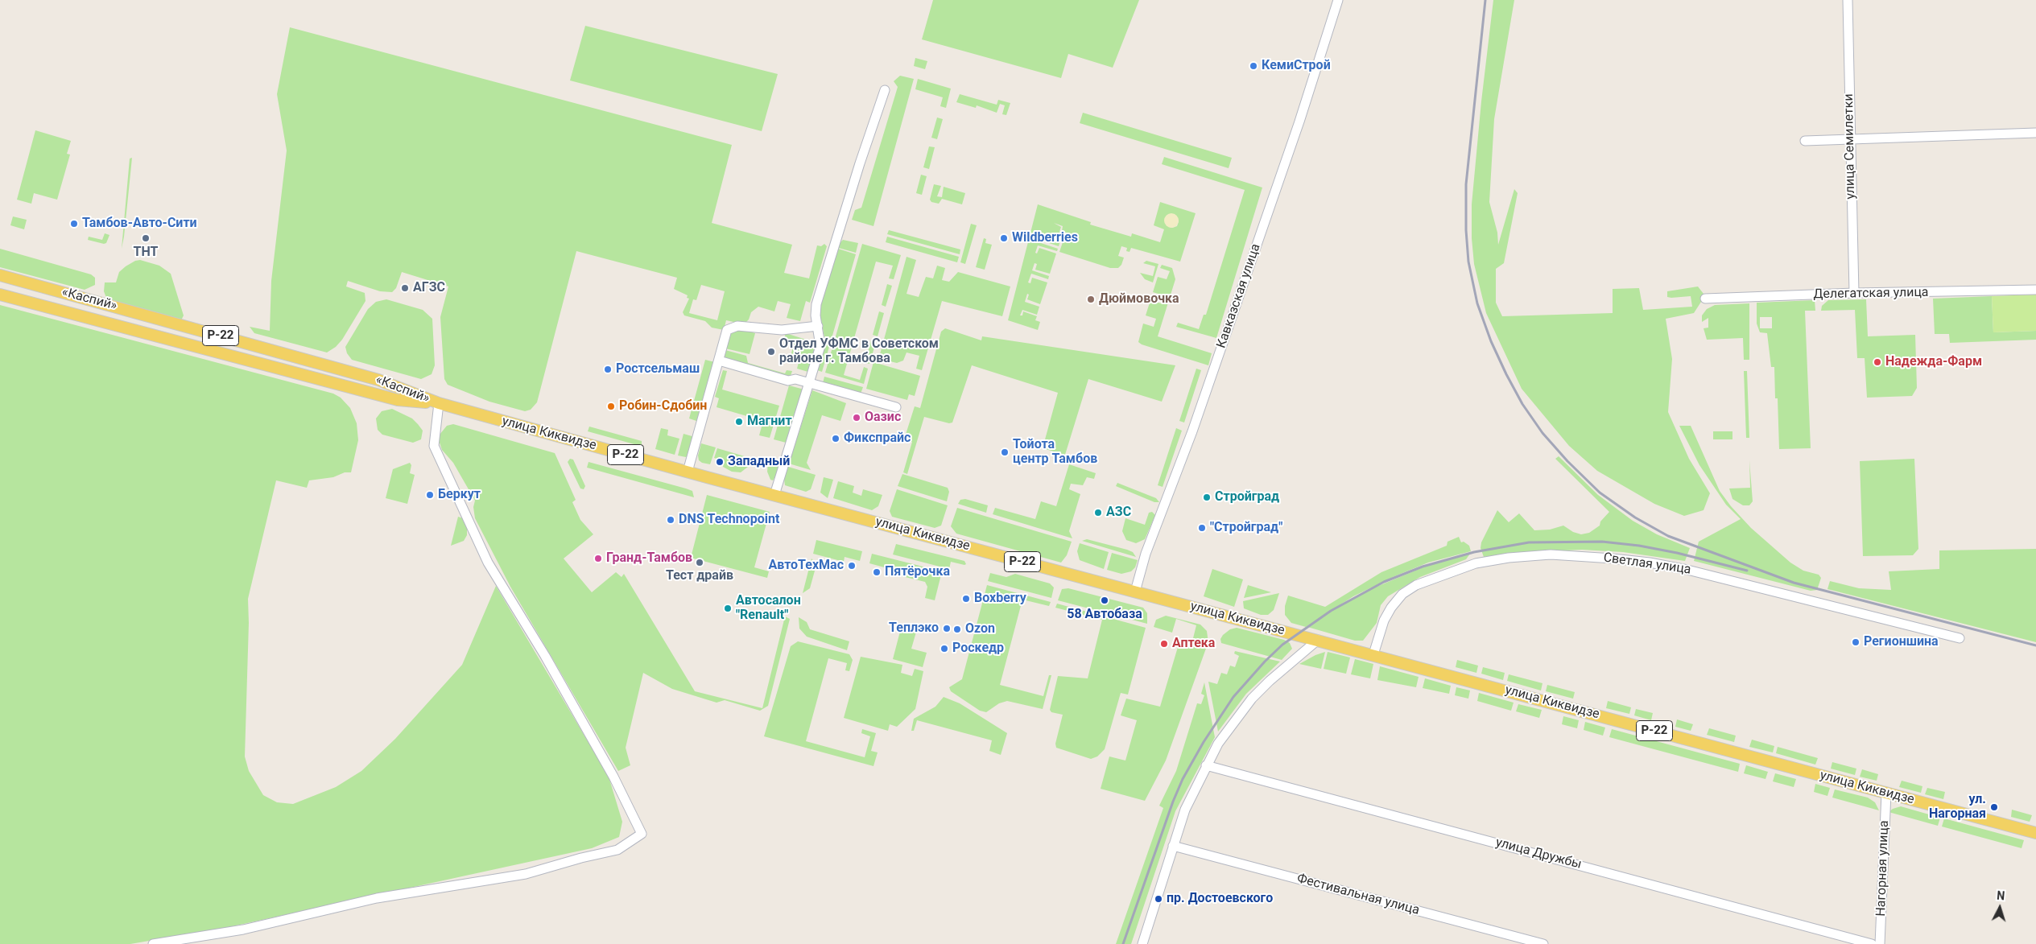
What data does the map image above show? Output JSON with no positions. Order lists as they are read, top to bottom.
{
  "streets": {
    "main road": ["«Каспий»", "Р-22", "улица Киквидзе"],
    "street": [
      "улица Семилетки",
      "Делегатская улица",
      "Кавказская улица",
      "Светлая улица",
      "улица Дружбы",
      "Нагорная улица",
      "Фестивальная улица"
    ]
  },
  "crossings": [
    ["улица Семилетки", "Делегатская улица"],
    ["Кавказская улица", "улица Киквидзе"],
    ["«Каспий»", "улица Киквидзе"],
    ["улица Киквидзе", "Светлая улица"],
    ["улица Киквидзе", "Нагорная улица"]
  ],
  "places": [
    "КемиСтрой",
    "Тамбов-Авто-Сити",
    "ТНТ",
    "Wildberries",
    "АГЗС",
    "Дюймовочка",
    "Отдел УФМС в Советском районе г. Тамбова",
    "Надежда-Фарм",
    "Ростсельмаш",
    "Робин-Сдобин",
    "Оазис",
    "Магнит",
    "Фикспрайс",
    "Тойота центр Тамбов",
    "Западный",
    "Беркут",
    "Стройград",
    "АЗС",
    "DNS Technopoint",
    "\"Стройград\"",
    "Гранд-Тамбов",
    "Тест драйв",
    "АвтоТехМас",
    "Пятёрочка",
    "Boxberry",
    "58 Автобаза",
    "Автосалон \"Renault\"",
    "Теплэко",
    "Ozon",
    "Регионшина",
    "Аптека",
    "Роскедр",
    "ул. Нагорная",
    "пр. Достоевского"
  ],
  "north": "top"
}
